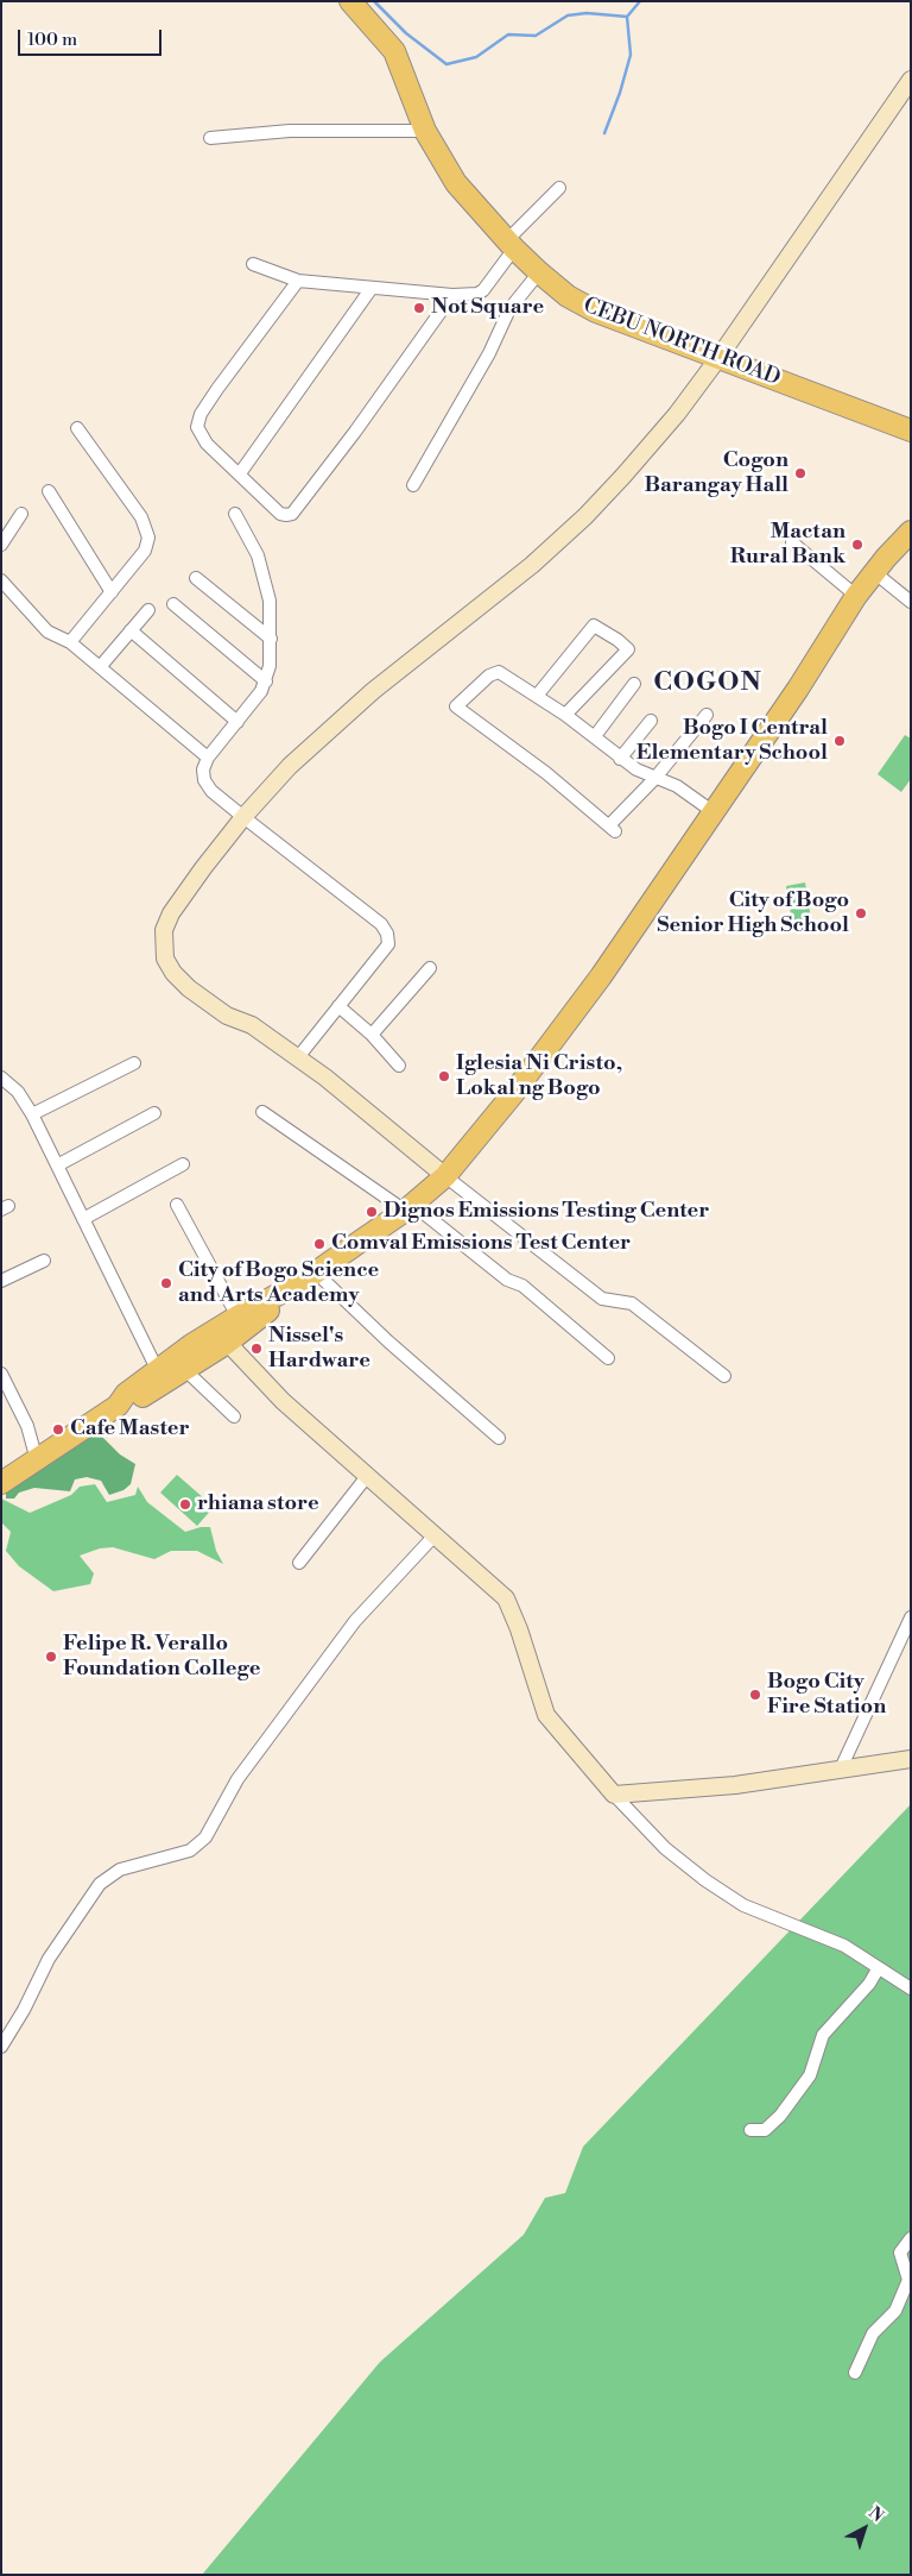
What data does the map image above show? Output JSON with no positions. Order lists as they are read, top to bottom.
{
  "streets": {
    "highway": ["CEBU NORTH ROAD"]
  },
  "districts": ["COGON"],
  "places": [
    "Not Square",
    "Cogon Barangay Hall",
    "Mactan Rural Bank",
    "Bogo I Central Elementary School",
    "City of Bogo Senior High School",
    "Iglesia Ni Cristo, Lokal ng Bogo",
    "Dignos Emissions Testing Center",
    "Comval Emissions Test Center",
    "City of Bogo Science and Arts Academy",
    "Nissel's Hardware",
    "Cafe Master",
    "rhiana store",
    "Felipe R. Verallo Foundation College",
    "Bogo City Fire Station"
  ],
  "scale_bar": "100 m",
  "north": "top right"
}
